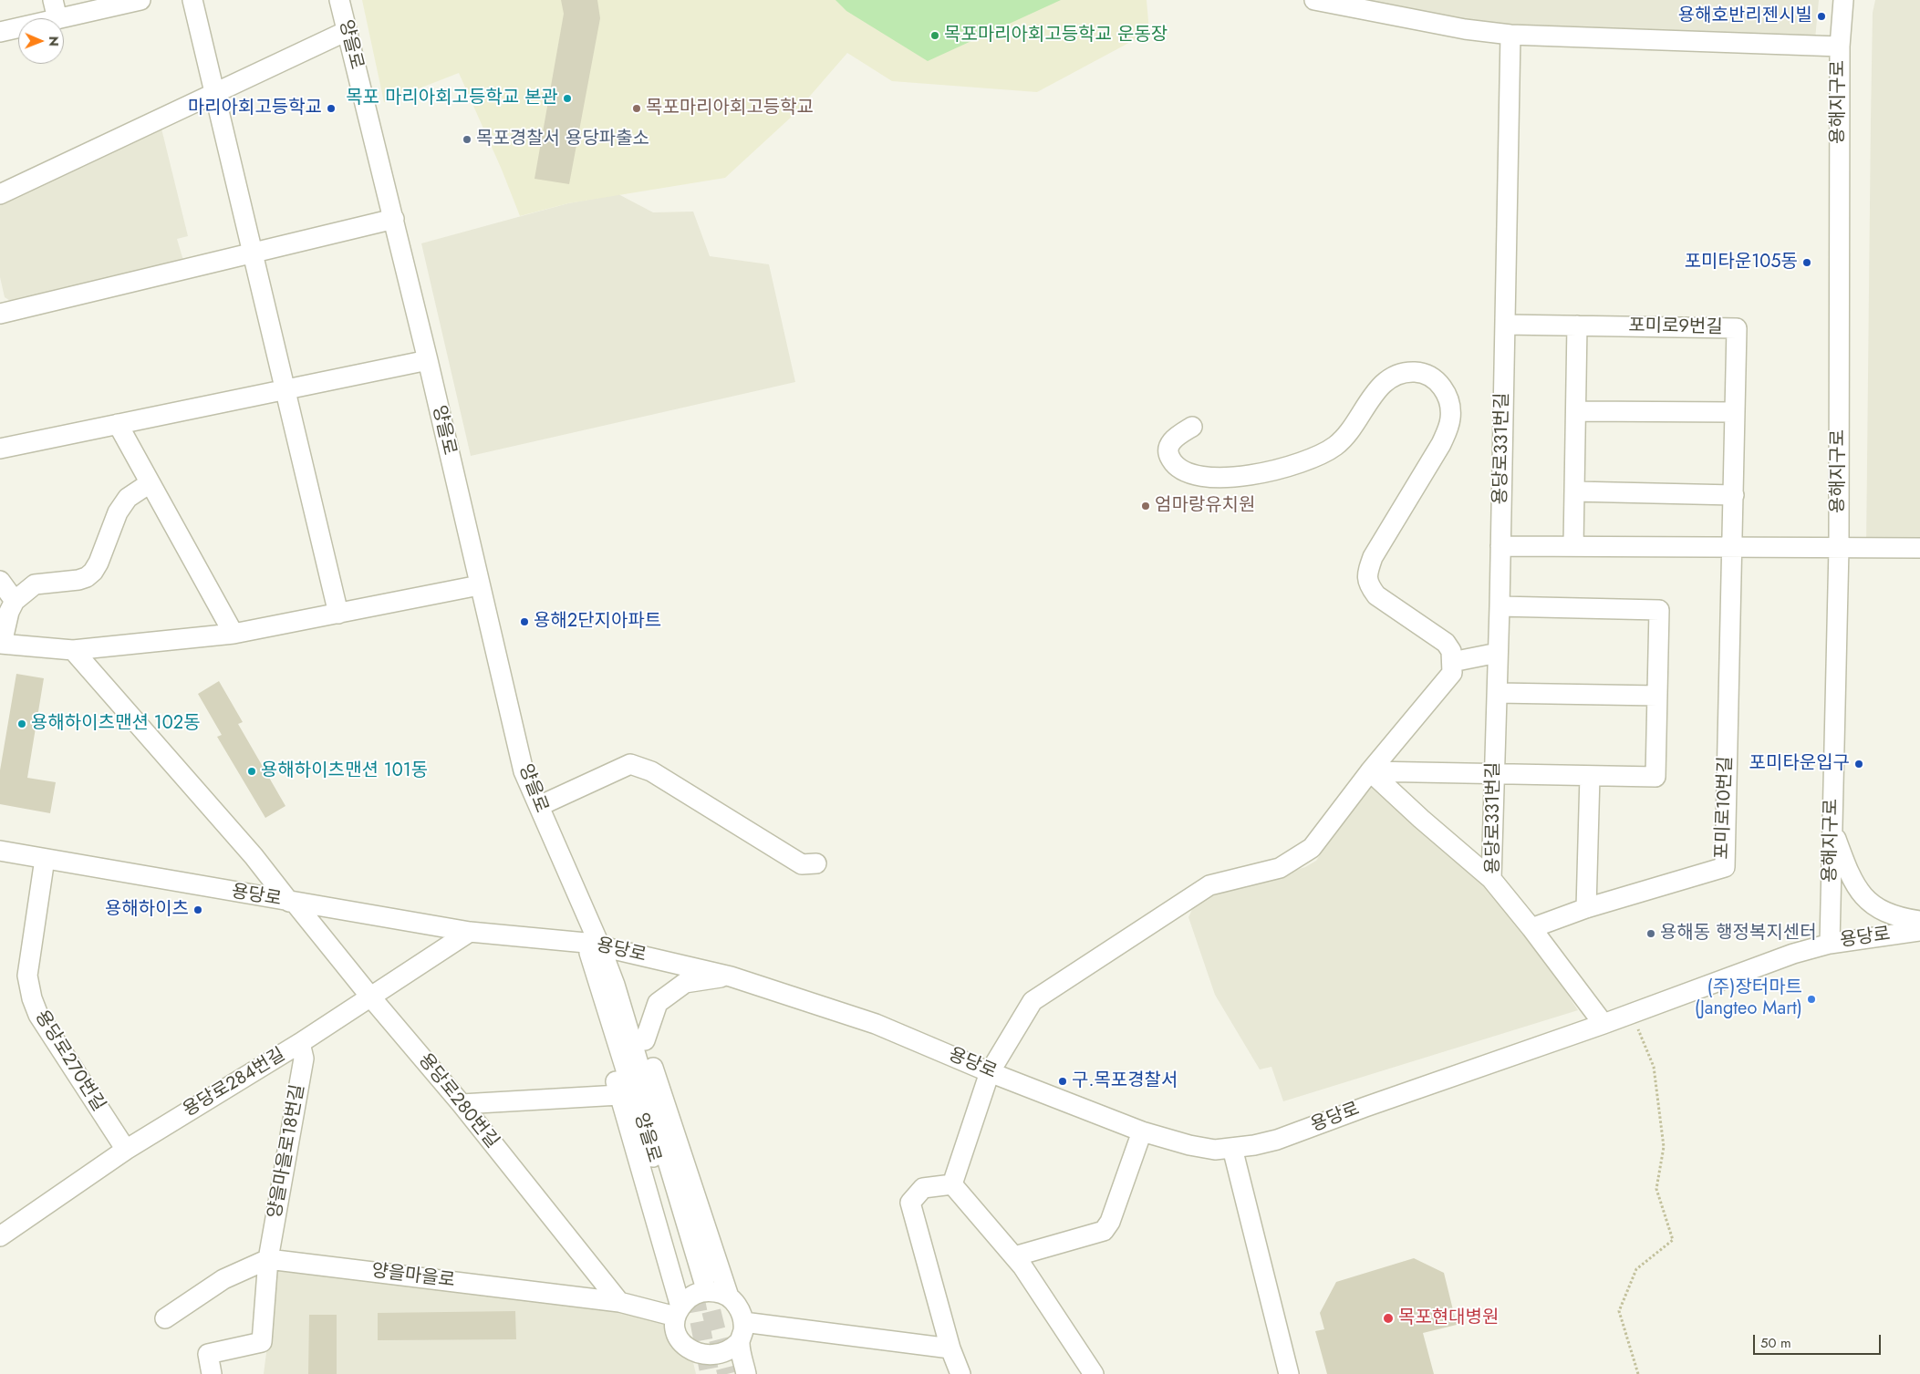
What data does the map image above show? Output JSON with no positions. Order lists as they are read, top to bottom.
{
  "streets": {
    "street": [
      "양을로",
      "용해지구로",
      "포미로9번길",
      "용당로331번길",
      "포미로10번길",
      "용당로",
      "용당로270번길",
      "용당로284번길",
      "용당로280번길",
      "양을마을로18번길",
      "양을마을로"
    ]
  },
  "crossings": [
    ["양을로", "용당로"],
    ["용해지구로", "용당로"],
    ["포미로9번길", "용당로331번길"],
    ["포미로9번길", "포미로10번길"],
    ["용당로331번길", "포미로10번길"],
    ["용당로331번길", "용당로"],
    ["용당로", "용당로270번길"],
    ["용당로", "용당로284번길"],
    ["용당로", "용당로280번길"],
    ["용당로270번길", "용당로284번길"],
    ["용당로284번길", "용당로280번길"],
    ["용당로284번길", "양을마을로18번길"],
    ["용당로280번길", "양을마을로"],
    ["양을마을로18번길", "양을마을로"]
  ],
  "places": [
    "용해호반리젠시빌",
    "목포마리아회고등학교 운동장",
    "목포 마리아회고등학교 본관",
    "마리아회고등학교",
    "목포마리아회고등학교",
    "목포경찰서 용당파출소",
    "포미타운105동",
    "엄마랑유치원",
    "용해2단지아파트",
    "용해하이츠맨션 102동",
    "포미타운입구",
    "용해하이츠맨션 101동",
    "용해하이츠",
    "용해동 행정복지센터",
    "(주)장터마트 (Jangteo Mart)",
    "구.목포경찰서",
    "목포현대병원"
  ],
  "scale_bar": "50 m",
  "north": "right"
}
